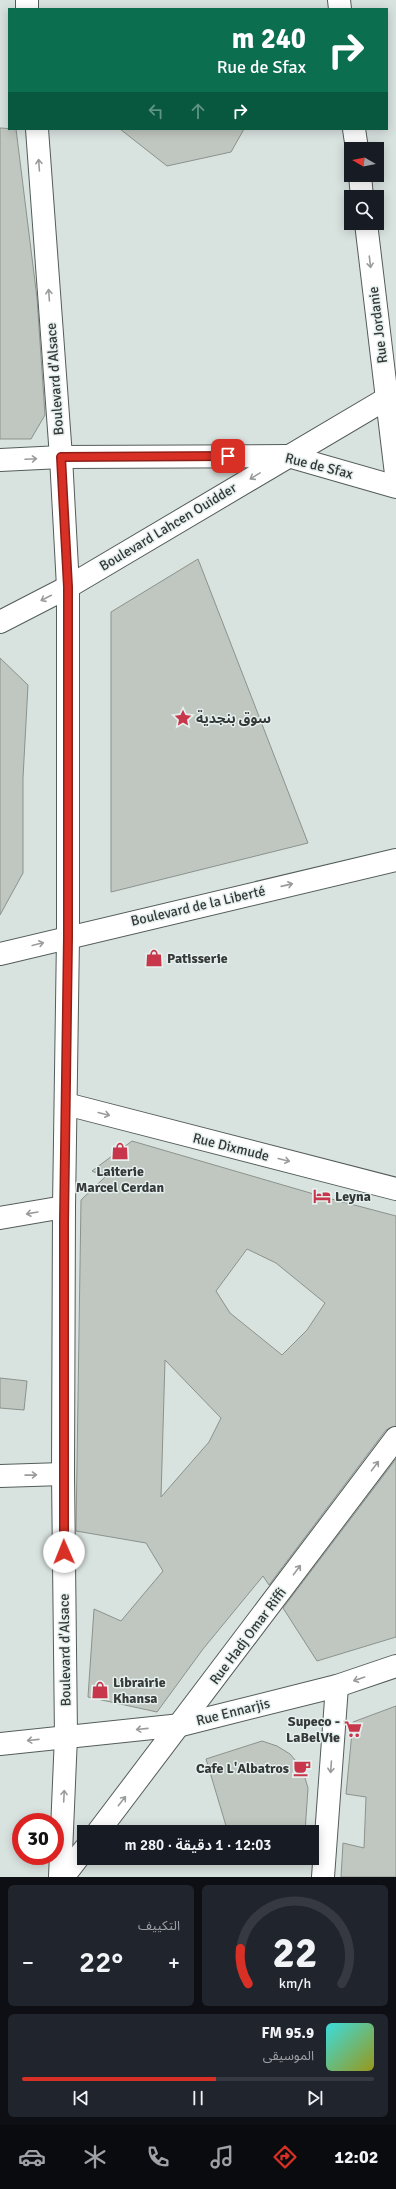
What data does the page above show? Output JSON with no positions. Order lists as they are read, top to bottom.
{
  "streets": {
    "street": [
      "Rue Jordanie",
      "Boulevard d'Alsace",
      "Rue de Sfax",
      "Boulevard Lahcen Ouidder",
      "Boulevard de la Liberté",
      "Rue Dixmude",
      "Rue Hadj Omar Riffi",
      "Rue Ennarjis"
    ]
  },
  "crossings": [
    ["Rue Jordanie", "Boulevard Lahcen Ouidder"],
    ["Boulevard d'Alsace", "Rue de Sfax"],
    ["Boulevard d'Alsace", "Boulevard Lahcen Ouidder"],
    ["Boulevard d'Alsace", "Boulevard de la Liberté"],
    ["Boulevard d'Alsace", "Rue Dixmude"],
    ["Boulevard d'Alsace", "Rue Ennarjis"],
    ["Rue de Sfax", "Boulevard Lahcen Ouidder"],
    ["Rue Hadj Omar Riffi", "Rue Ennarjis"]
  ],
  "one_way": [
    "Rue Jordanie",
    "Boulevard Lahcen Ouidder",
    "Boulevard de la Liberté",
    "Rue Dixmude",
    "Rue Hadj Omar Riffi",
    "Rue Ennarjis"
  ],
  "places": {
    "place": ["سوق بنجدية"],
    "shop": ["Patisserie", "Laiterie Marcel Cerdan", "Librairie Khansa"],
    "hotel": ["Leyna"],
    "supermarket": ["Supeco - LaBelVie"],
    "cafe": ["Cafe L'Albatros"]
  },
  "north": "left",
  "page": {
    "turn": ["240 m", "Rue de Sfax"],
    "limit": "30",
    "trip": "12:03 · 1 دقيقة · 280 m",
    "tile": "التكييف",
    "heat": ["−", "22°", "+"],
    "song": ["95.9 FM", "الموسيقى"],
    "tabs": "12:02",
    "gauge": ["22", "km/h"]
  }
}
